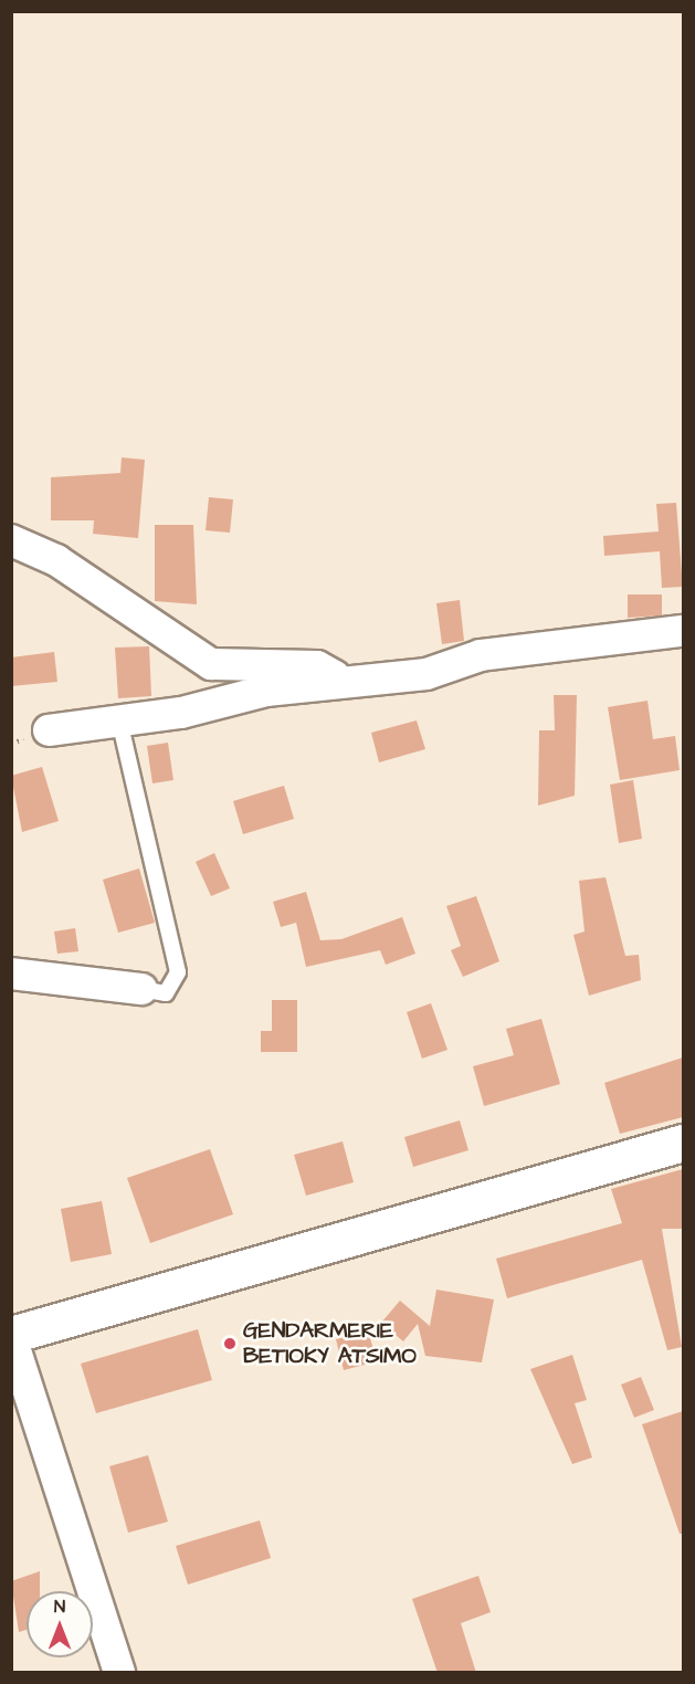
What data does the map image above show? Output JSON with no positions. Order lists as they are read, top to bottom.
{
  "places": ["GENDARMERIE BETIOKY ATSIMO"],
  "north": "top"
}
